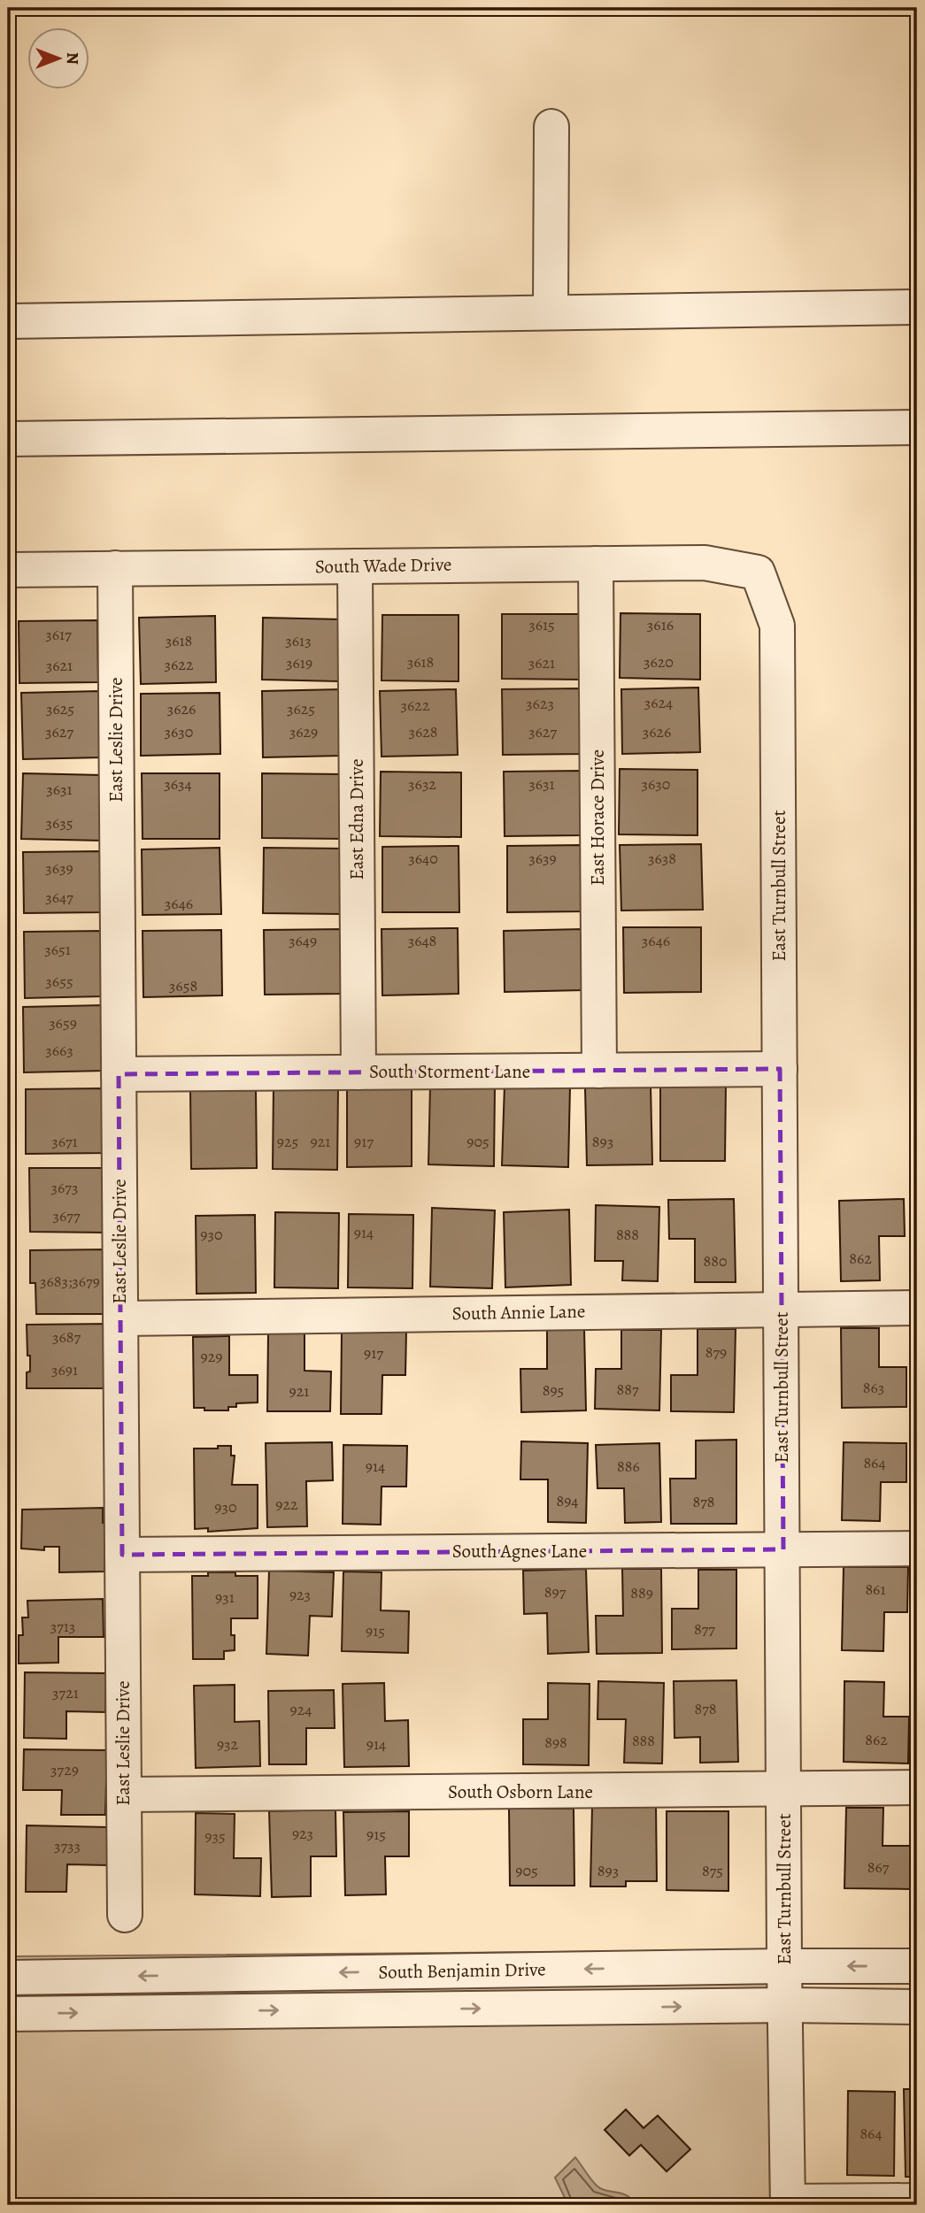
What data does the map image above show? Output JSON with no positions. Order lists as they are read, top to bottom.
{
  "streets": {
    "street": [
      "South Wade Drive",
      "East Leslie Drive",
      "East Horace Drive",
      "East Edna Drive",
      "East Turnbull Street",
      "South Storment Lane",
      "South Annie Lane",
      "South Agnes Lane",
      "South Osborn Lane",
      "South Benjamin Drive"
    ]
  },
  "crossings": [
    ["South Wade Drive", "East Leslie Drive"],
    ["South Wade Drive", "East Horace Drive"],
    ["South Wade Drive", "East Edna Drive"],
    ["South Wade Drive", "East Turnbull Street"],
    ["East Leslie Drive", "South Storment Lane"],
    ["East Leslie Drive", "South Annie Lane"],
    ["East Leslie Drive", "South Agnes Lane"],
    ["East Leslie Drive", "South Osborn Lane"],
    ["East Horace Drive", "South Storment Lane"],
    ["East Edna Drive", "South Storment Lane"],
    ["East Turnbull Street", "South Storment Lane"],
    ["East Turnbull Street", "South Annie Lane"],
    ["East Turnbull Street", "South Agnes Lane"],
    ["East Turnbull Street", "South Osborn Lane"],
    ["East Turnbull Street", "South Benjamin Drive"]
  ],
  "house_numbers": [
    "3615",
    "3616",
    "3617",
    "3618",
    "3613",
    "3618",
    "3620",
    "3619",
    "3621",
    "3622",
    "3621",
    "3624",
    "3623",
    "3622",
    "3625",
    "3626",
    "3625",
    "3627",
    "3630",
    "3629",
    "3628",
    "3627",
    "3626",
    "3634",
    "3632",
    "3631",
    "3630",
    "3631",
    "3635",
    "3640",
    "3639",
    "3638",
    "3639",
    "3647",
    "3646",
    "3649",
    "3648",
    "3646",
    "3651",
    "3655",
    "3658",
    "3659",
    "3663",
    "3671",
    "925",
    "921",
    "917",
    "905",
    "893",
    "3673",
    "3677",
    "914",
    "930",
    "888",
    "862",
    "880",
    "3683;3679",
    "3687",
    "879",
    "917",
    "929",
    "3691",
    "863",
    "887",
    "895",
    "921",
    "864",
    "914",
    "886",
    "894",
    "878",
    "922",
    "930",
    "861",
    "897",
    "889",
    "923",
    "931",
    "3713",
    "877",
    "915",
    "3721",
    "878",
    "924",
    "862",
    "888",
    "898",
    "932",
    "914",
    "3729",
    "923",
    "915",
    "935",
    "3733",
    "867",
    "905",
    "893",
    "875",
    "864"
  ],
  "north": "right"
}
